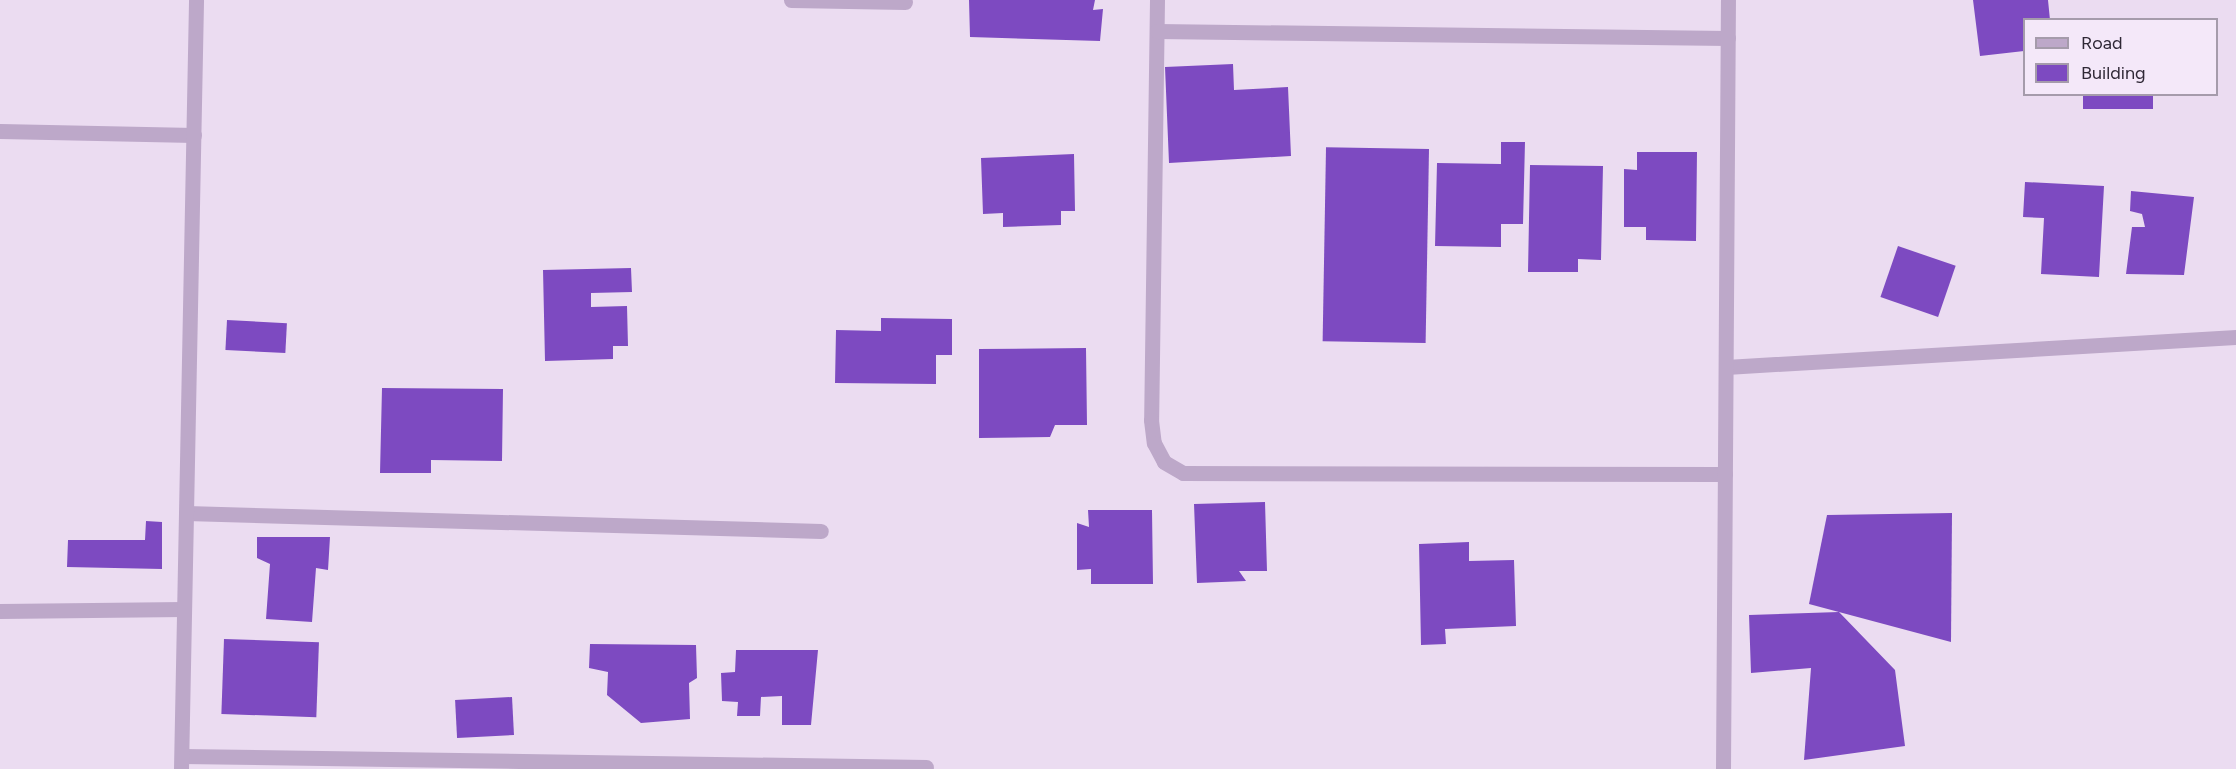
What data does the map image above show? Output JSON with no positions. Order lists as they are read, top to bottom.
{
  "legend": ["Road", "Building"]
}
